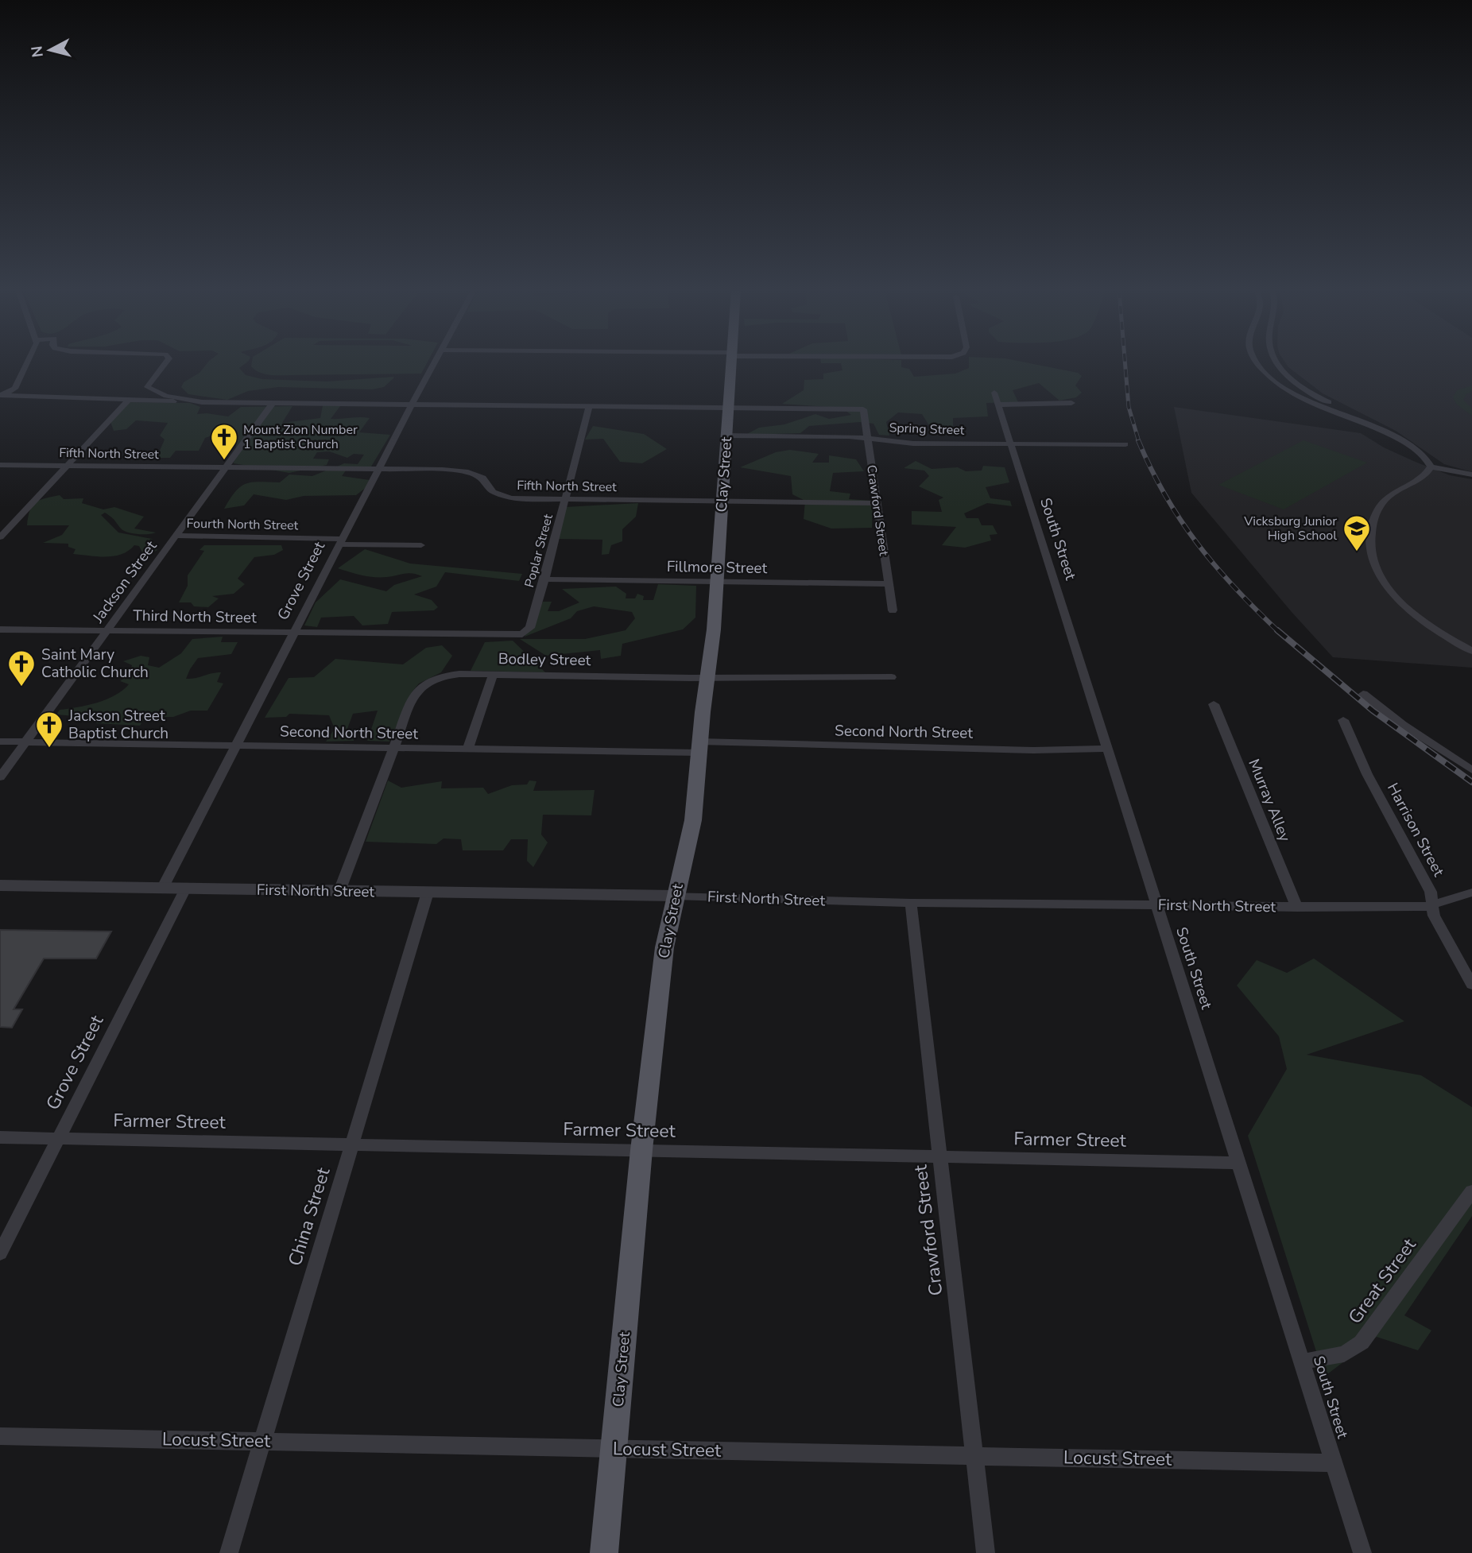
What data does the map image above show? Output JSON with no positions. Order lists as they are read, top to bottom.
{
  "streets": {
    "main road": ["Clay Street"],
    "street": [
      "Spring Street",
      "Fifth North Street",
      "Crawford Street",
      "Fourth North Street",
      "South Street",
      "Poplar Street",
      "Fillmore Street",
      "Grove Street",
      "Jackson Street",
      "Third North Street",
      "Bodley Street",
      "Second North Street",
      "Murray Alley",
      "Harrison Street",
      "First North Street",
      "Farmer Street",
      "China Street",
      "Great Street",
      "Locust Street"
    ]
  },
  "crossings": [
    ["Spring Street", "Clay Street"],
    ["Spring Street", "Crawford Street"],
    ["Spring Street", "South Street"],
    ["Fifth North Street", "Clay Street"],
    ["Fifth North Street", "Crawford Street"],
    ["Fifth North Street", "Poplar Street"],
    ["Fifth North Street", "Grove Street"],
    ["Fifth North Street", "Jackson Street"],
    ["Clay Street", "Crawford Street"],
    ["Clay Street", "Fillmore Street"],
    ["Clay Street", "Bodley Street"],
    ["Clay Street", "Second North Street"],
    ["Clay Street", "First North Street"],
    ["Clay Street", "Farmer Street"],
    ["Clay Street", "Locust Street"],
    ["Crawford Street", "Fillmore Street"],
    ["Crawford Street", "First North Street"],
    ["Crawford Street", "Farmer Street"],
    ["Crawford Street", "Locust Street"],
    ["Fourth North Street", "Grove Street"],
    ["Fourth North Street", "Jackson Street"],
    ["South Street", "Second North Street"],
    ["South Street", "First North Street"],
    ["South Street", "Farmer Street"],
    ["South Street", "Great Street"],
    ["South Street", "Locust Street"],
    ["Poplar Street", "Fillmore Street"],
    ["Poplar Street", "Third North Street"],
    ["Grove Street", "Third North Street"],
    ["Grove Street", "Second North Street"],
    ["Grove Street", "First North Street"],
    ["Grove Street", "Farmer Street"],
    ["Jackson Street", "Third North Street"],
    ["Jackson Street", "Second North Street"],
    ["Bodley Street", "Second North Street"],
    ["Bodley Street", "First North Street"],
    ["Murray Alley", "First North Street"],
    ["Harrison Street", "First North Street"],
    ["First North Street", "China Street"],
    ["Farmer Street", "China Street"],
    ["China Street", "Locust Street"]
  ],
  "places": {
    "church": ["Mount Zion Number 1 Baptist Church", "Saint Mary Catholic Church", "Jackson Street Baptist Church"],
    "school or university": ["Vicksburg Junior High School"]
  },
  "north": "left"
}
